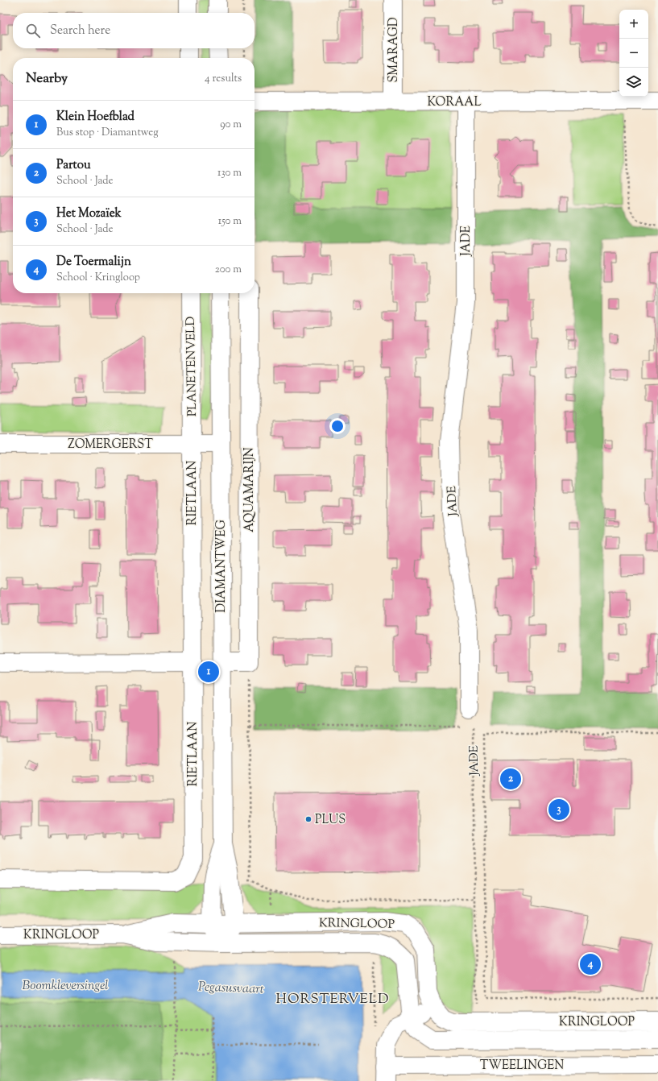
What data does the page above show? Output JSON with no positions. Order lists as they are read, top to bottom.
{
  "streets": {
    "street": [
      "SMARAGD",
      "KORAAL",
      "JADE",
      "PLANETENVELD",
      "ZOMERGERST",
      "AQUAMARIJN",
      "RIETLAAN",
      "DIAMANTWEG",
      "KRINGLOOP",
      "TWEELINGEN"
    ]
  },
  "crossings": [
    ["SMARAGD", "KORAAL"],
    ["KORAAL", "JADE"],
    ["PLANETENVELD", "ZOMERGERST"],
    ["PLANETENVELD", "RIETLAAN"],
    ["ZOMERGERST", "RIETLAAN"],
    ["ZOMERGERST", "DIAMANTWEG"],
    ["DIAMANTWEG", "KRINGLOOP"]
  ],
  "districts": ["HORSTERVELD"],
  "water": ["Boomkleversingel", "Pegasusvaart"],
  "places": ["PLUS"],
  "page": {
    "map_buttons": ["+", "−"],
    "search": "Search here",
    "heading": ["Nearby", "4 results"],
    "list": [
      {
        "mark": "1",
        "name": "Klein Hoefblad",
        "note": "Bus stop · Diamantweg",
        "value": "90 m"
      },
      {
        "mark": "2",
        "name": "Partou",
        "note": "School · Jade",
        "value": "130 m"
      },
      {
        "mark": "3",
        "name": "Het Mozaïek",
        "note": "School · Jade",
        "value": "150 m"
      },
      {
        "mark": "4",
        "name": "De Toermalijn",
        "note": "School · Kringloop",
        "value": "200 m"
      }
    ],
    "pins": [
      "1",
      "2",
      "3",
      "4"
    ]
  }
}
